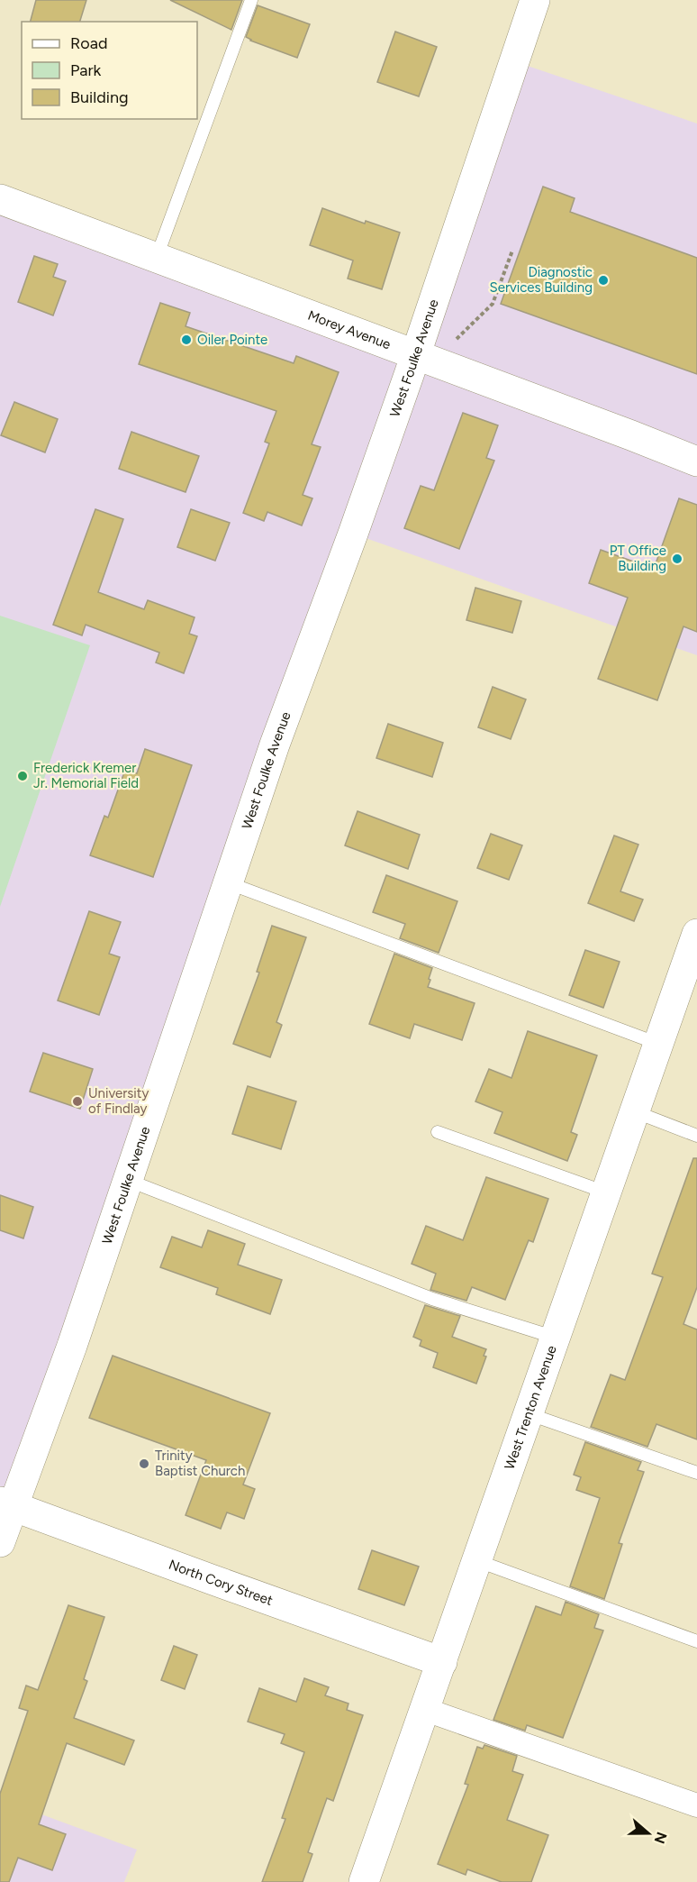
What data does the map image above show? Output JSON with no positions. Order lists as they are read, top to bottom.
{
  "streets": {
    "street": [
      "Morey Avenue",
      "West Foulke Avenue",
      "West Trenton Avenue",
      "North Cory Street"
    ]
  },
  "crossings": [
    ["Morey Avenue", "West Foulke Avenue"],
    ["West Foulke Avenue", "North Cory Street"],
    ["West Trenton Avenue", "North Cory Street"]
  ],
  "places": [
    "Diagnostic Services Building",
    "Oiler Pointe",
    "PT Office Building",
    "Frederick Kremer Jr. Memorial Field",
    "University of Findlay",
    "Trinity Baptist Church"
  ],
  "legend": ["Road", "Park", "Building"],
  "north": "right"
}
